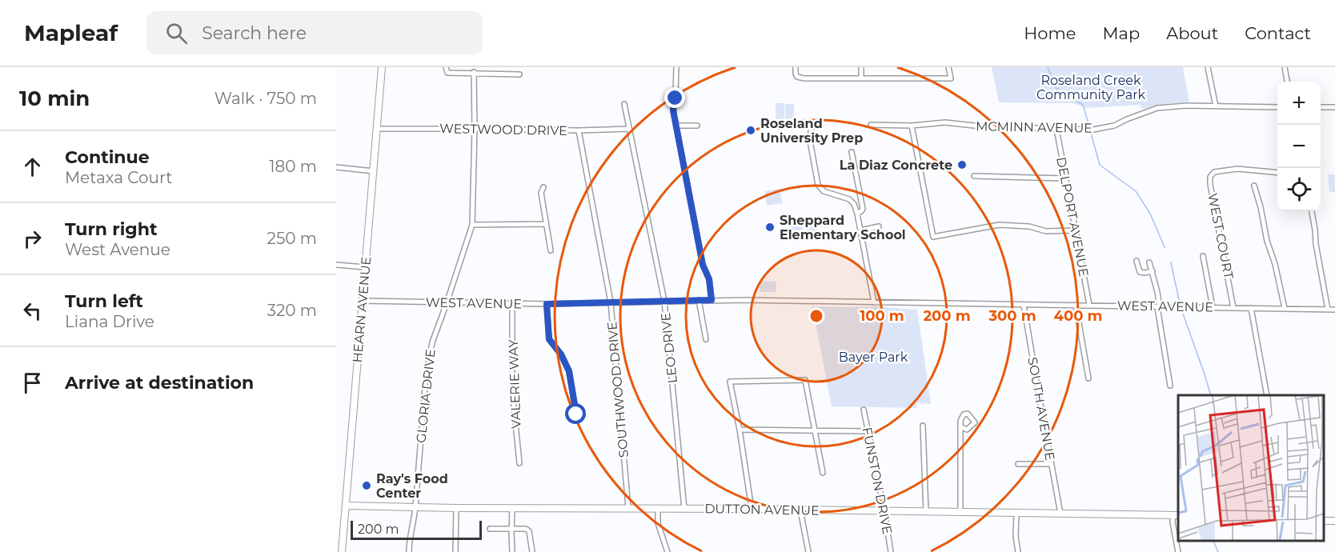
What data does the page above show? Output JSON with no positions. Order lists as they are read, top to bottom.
{
  "streets": {
    "main road": ["HEARN AVENUE", "DUTTON AVENUE"],
    "street": [
      "MCMINN AVENUE",
      "WESTWOOD DRIVE",
      "DELPORT AVENUE",
      "WEST COURT",
      "WEST AVENUE",
      "LEO DRIVE",
      "VALERIE WAY",
      "SOUTHWOOD DRIVE",
      "GLORIA DRIVE",
      "SOUTH AVENUE",
      "FUNSTON DRIVE"
    ]
  },
  "crossings": [
    ["MCMINN AVENUE", "DELPORT AVENUE"],
    ["WESTWOOD DRIVE", "HEARN AVENUE"],
    ["WESTWOOD DRIVE", "LEO DRIVE"],
    ["WESTWOOD DRIVE", "SOUTHWOOD DRIVE"],
    ["WESTWOOD DRIVE", "GLORIA DRIVE"],
    ["DELPORT AVENUE", "WEST AVENUE"],
    ["WEST COURT", "WEST AVENUE"],
    ["WEST AVENUE", "HEARN AVENUE"],
    ["WEST AVENUE", "LEO DRIVE"],
    ["WEST AVENUE", "VALERIE WAY"],
    ["WEST AVENUE", "SOUTHWOOD DRIVE"],
    ["WEST AVENUE", "GLORIA DRIVE"],
    ["WEST AVENUE", "SOUTH AVENUE"],
    ["HEARN AVENUE", "DUTTON AVENUE"],
    ["LEO DRIVE", "DUTTON AVENUE"],
    ["SOUTHWOOD DRIVE", "DUTTON AVENUE"],
    ["GLORIA DRIVE", "DUTTON AVENUE"],
    ["SOUTH AVENUE", "DUTTON AVENUE"],
    ["FUNSTON DRIVE", "DUTTON AVENUE"]
  ],
  "parks": ["Roseland Creek Community Park", "Bayer Park"],
  "places": [
    "Roseland University Prep",
    "La Diaz Concrete",
    "Sheppard Elementary School",
    "Ray's Food Center"
  ],
  "scale_bar": "200 m",
  "page": {
    "header": "Mapleaf",
    "search": "Search here",
    "nav": [
      "Home",
      "Map",
      "About",
      "Contact"
    ],
    "heading": ["10 min", "Walk · 750 m"],
    "map_buttons": ["+", "−"],
    "list": [
      ["Continue", "Metaxa Court", "180 m"],
      ["Turn right", "West Avenue", "250 m"],
      ["Turn left", "Liana Drive", "320 m"],
      "Arrive at destination"
    ],
    "scale": "200 m"
  },
  "rings": [
    "100 m",
    "200 m",
    "300 m",
    "400 m"
  ]
}
